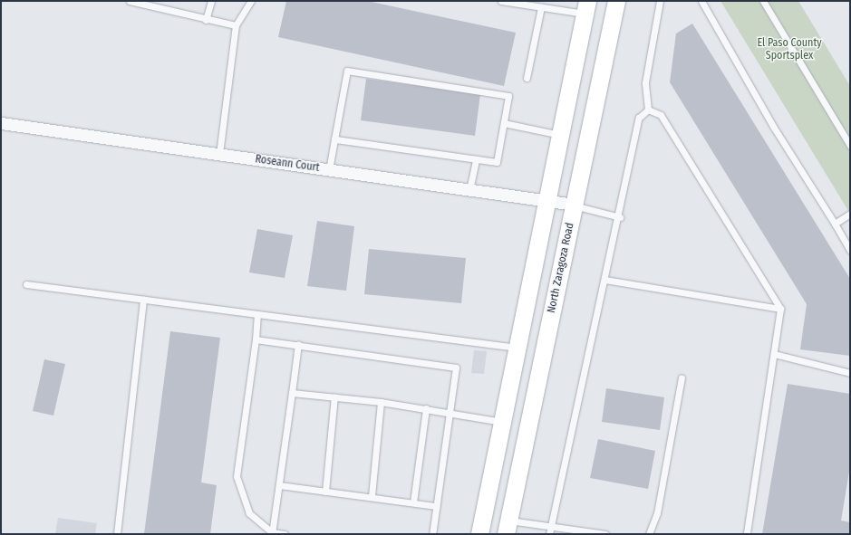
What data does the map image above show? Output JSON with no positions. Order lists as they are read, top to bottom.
{
  "streets": {
    "main road": ["North Zaragoza Road"],
    "street": ["Roseann Court"]
  },
  "crossings": [
    ["Roseann Court", "North Zaragoza Road"]
  ],
  "parks": ["El Paso County Sportsplex"]
}
